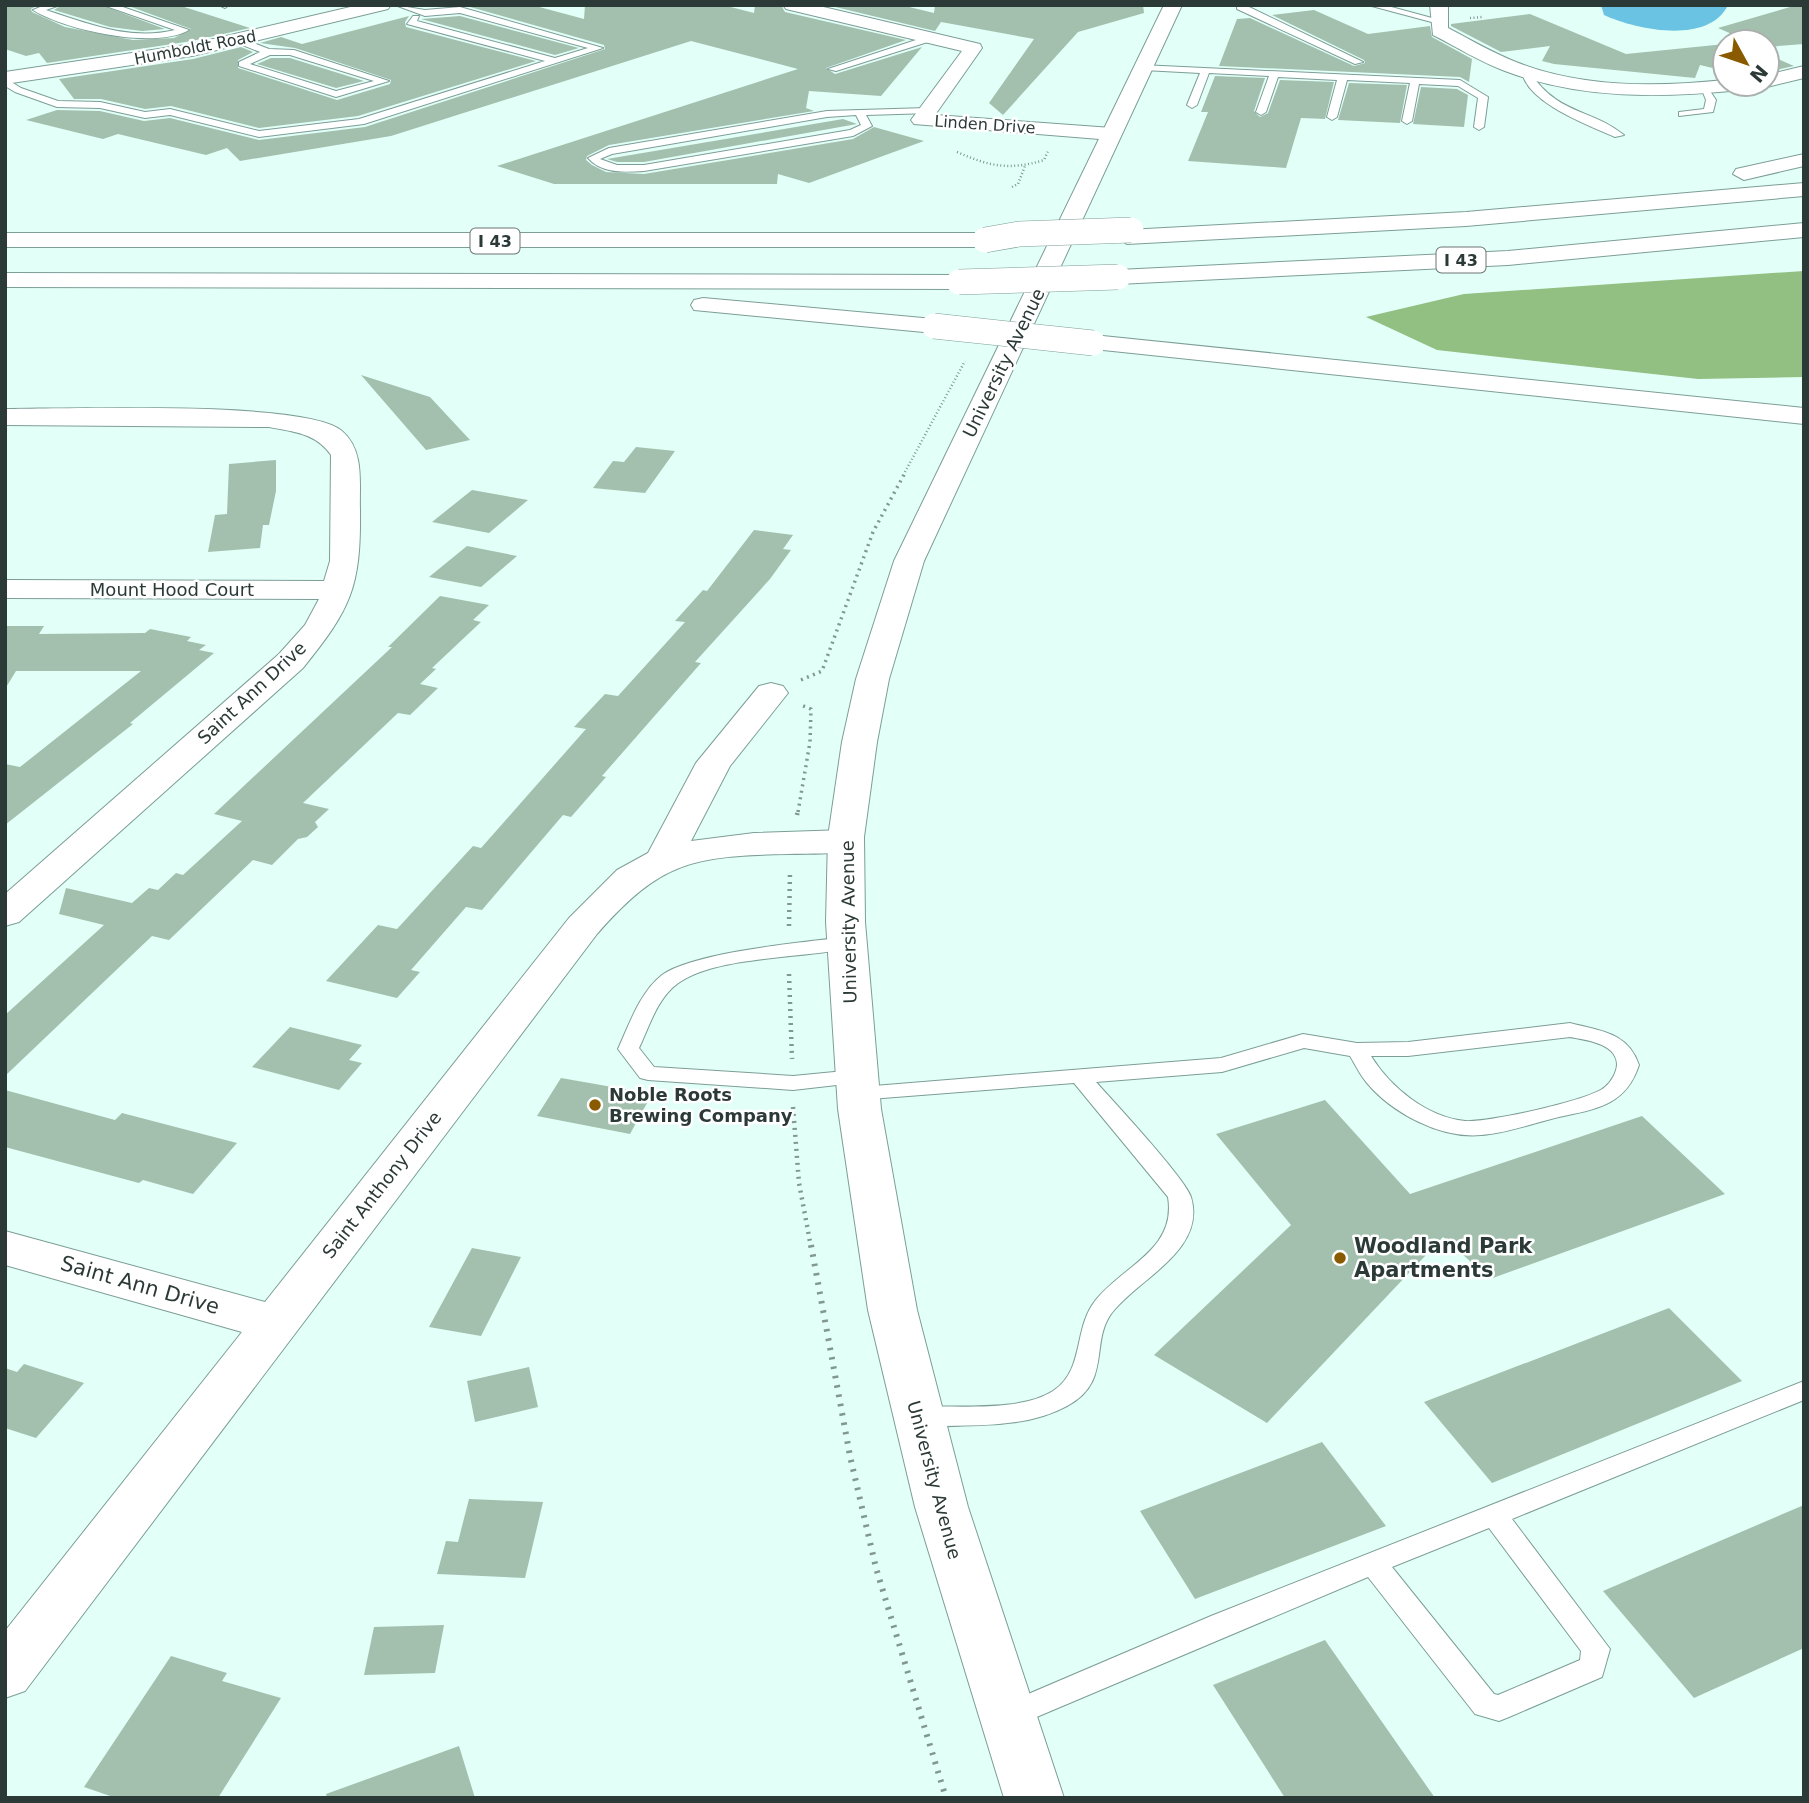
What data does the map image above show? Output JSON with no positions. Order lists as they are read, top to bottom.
{
  "streets": {
    "main road": [
      "Humboldt Road",
      "Linden Drive",
      "I 43",
      "University Avenue",
      "Mount Hood Court",
      "Saint Ann Drive",
      "Saint Anthony Drive"
    ]
  },
  "crossings": [
    ["Linden Drive", "University Avenue"],
    ["University Avenue", "Saint Anthony Drive"],
    ["Mount Hood Court", "Saint Ann Drive"],
    ["Saint Ann Drive", "Saint Anthony Drive"]
  ],
  "places": ["Noble Roots Brewing Company", "Woodland Park Apartments"],
  "north": "bottom right"
}
